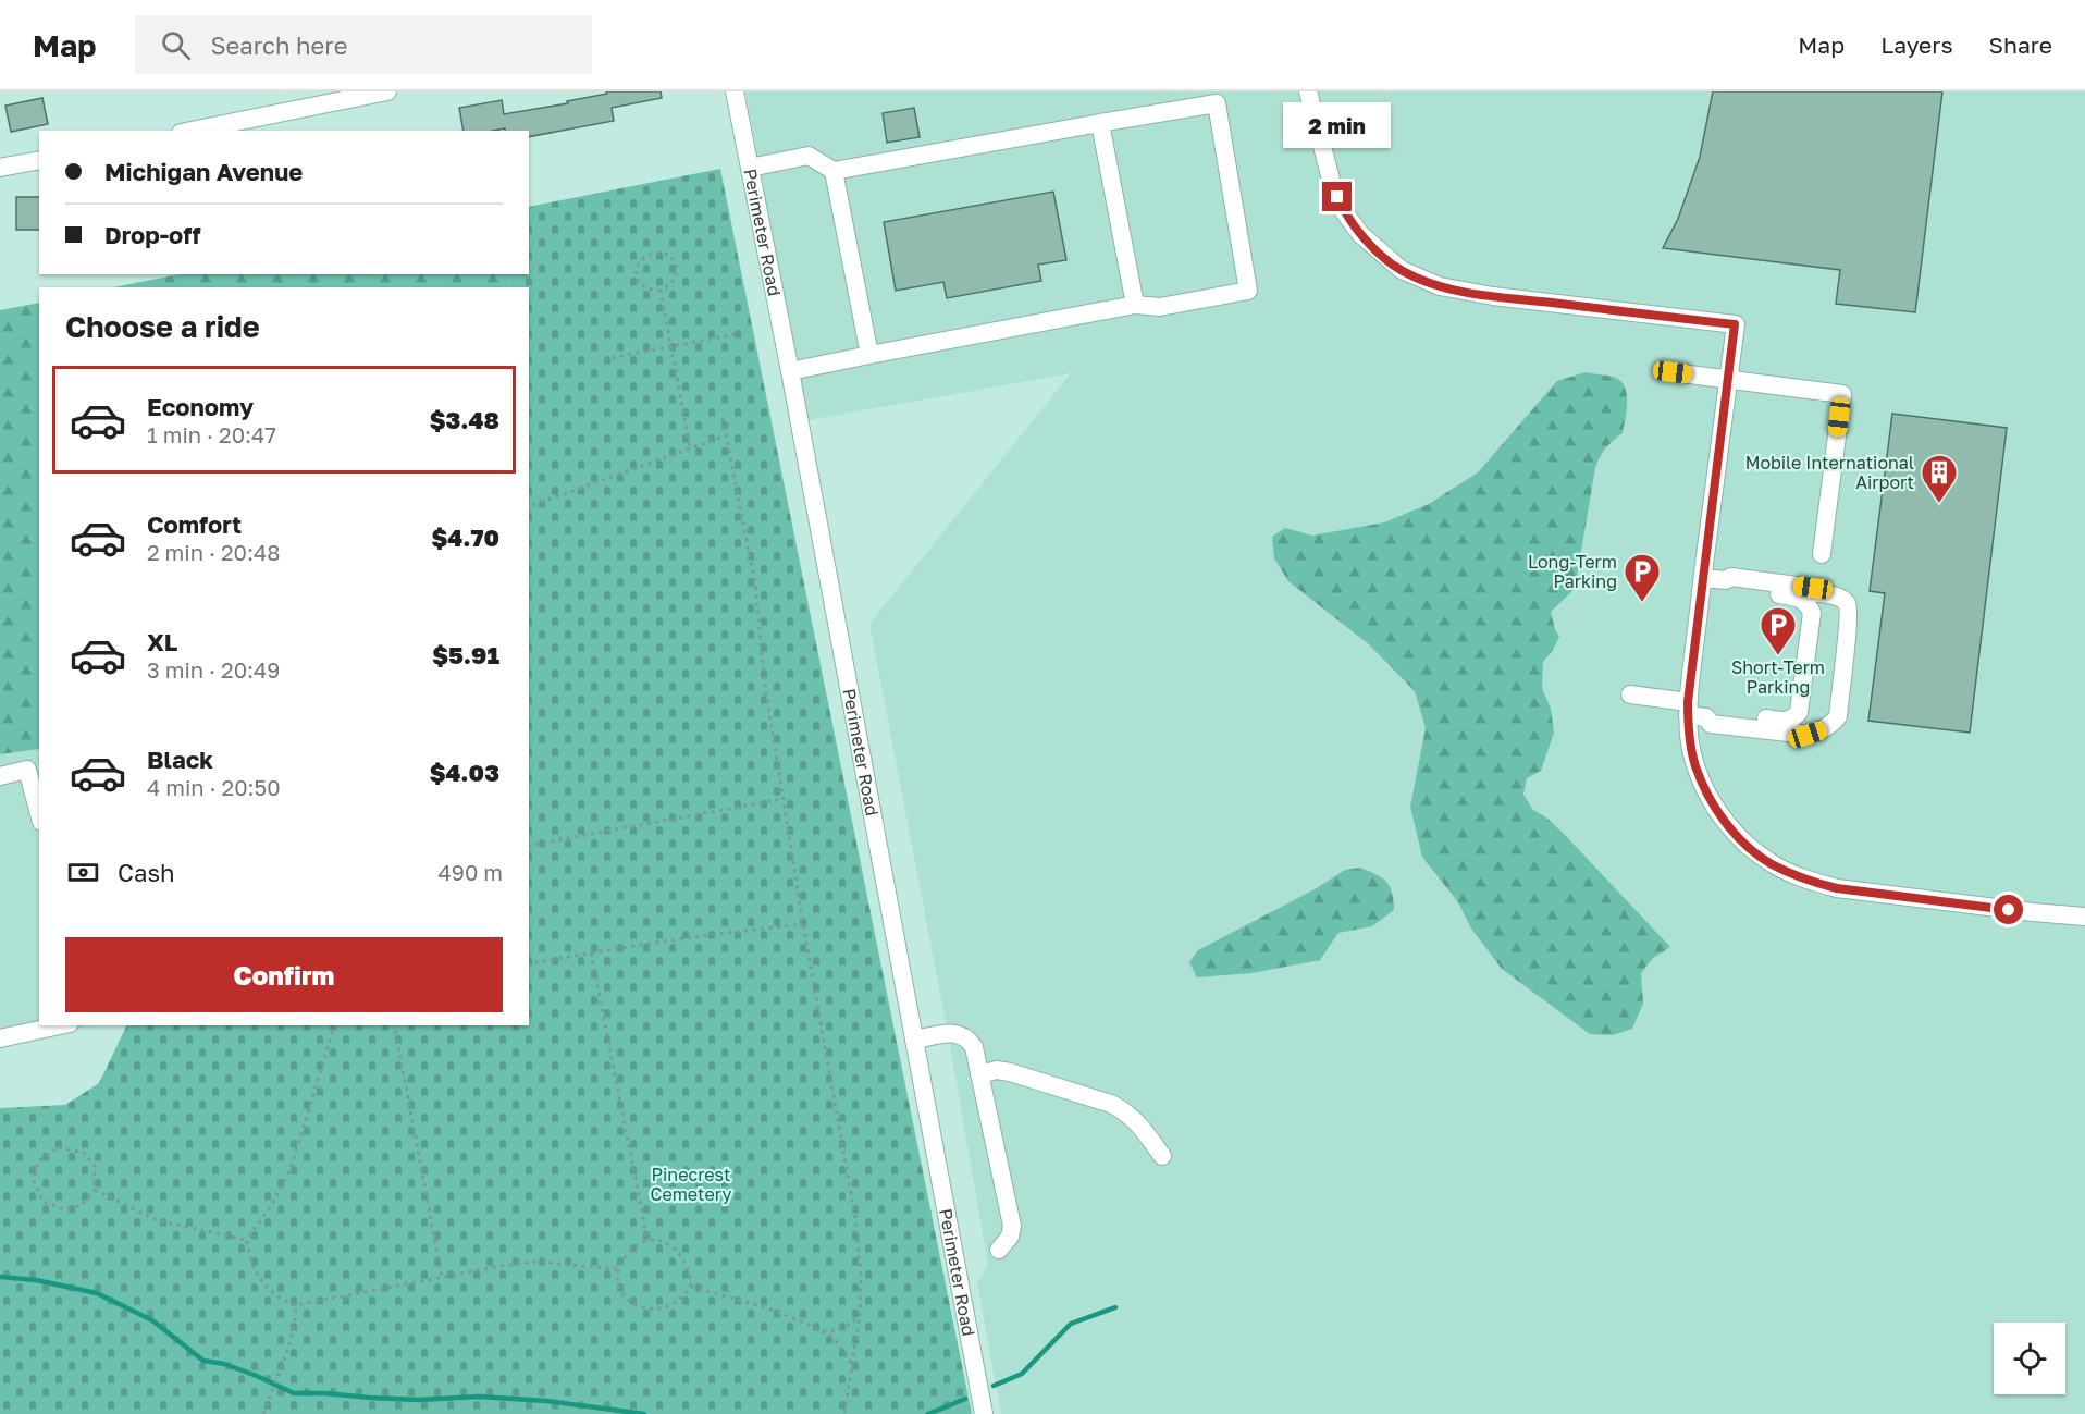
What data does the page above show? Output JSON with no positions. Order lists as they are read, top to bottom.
{
  "streets": {
    "street": ["Perimeter Road"]
  },
  "parks": ["Pinecrest Cemetery"],
  "places": {
    "building": ["Mobile International Airport"],
    "parking": ["Long-Term Parking", "Short-Term Parking"]
  },
  "page": {
    "header": "Map",
    "search": "Search here",
    "nav": ["Map", "Layers", "Share"],
    "bubble": "2 min",
    "banner": ["Michigan Avenue", "Drop-off"],
    "heading": "Choose a ride",
    "list": [
      {
        "name": "Economy",
        "note": "1 min · 20:47",
        "value": "$3.48"
      },
      {
        "name": "Comfort",
        "note": "2 min · 20:48",
        "value": "$4.70"
      },
      {
        "name": "XL",
        "note": "3 min · 20:49",
        "value": "$5.91"
      },
      {
        "name": "Black",
        "note": "4 min · 20:50",
        "value": "$4.03"
      }
    ],
    "pay": ["Cash", "490 m"],
    "buttons": "Confirm"
  }
}
